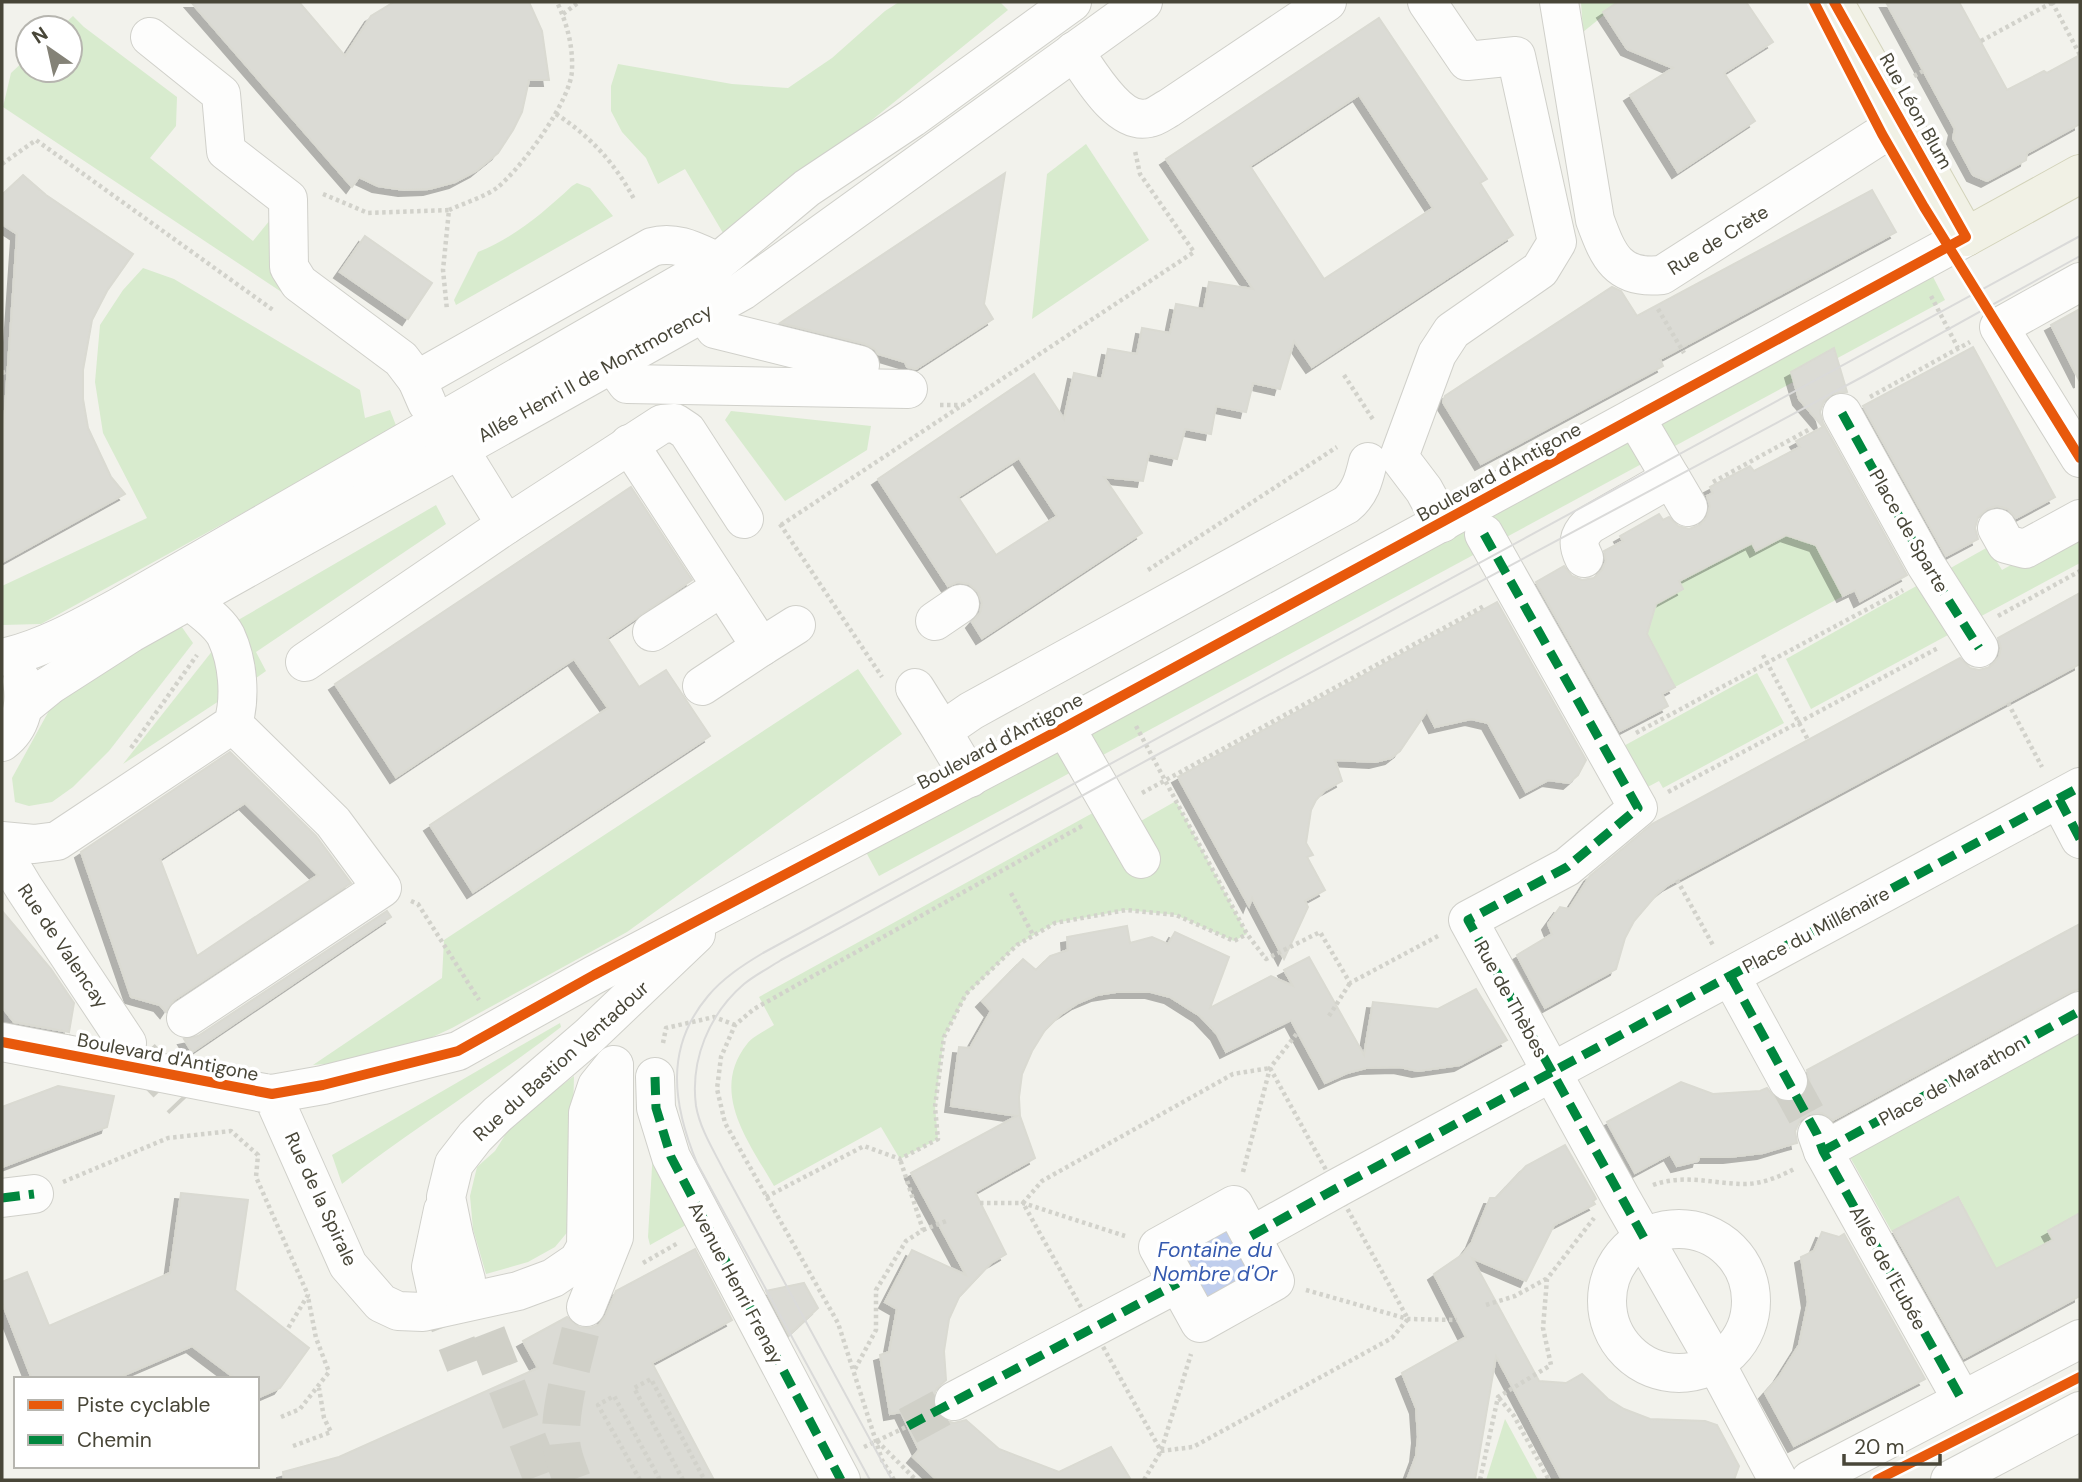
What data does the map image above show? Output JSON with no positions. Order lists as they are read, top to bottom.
{
  "streets": {
    "main road": ["Rue Léon Blum"],
    "street": [
      "Rue de Crète",
      "Allée Henri II de Montmorency",
      "Boulevard d'Antigone",
      "Place de Sparte",
      "Place du Millénaire",
      "Rue de Valencay",
      "Rue de Thèbes",
      "Rue du Bastion Ventadour",
      "Place de Marathon",
      "Rue de la Spirale",
      "Allée de l'Eubée",
      "Avenue Henri Frenay"
    ]
  },
  "crossings": [
    ["Rue Léon Blum", "Rue de Crète"],
    ["Rue Léon Blum", "Boulevard d'Antigone"],
    ["Boulevard d'Antigone", "Rue du Bastion Ventadour"],
    ["Boulevard d'Antigone", "Rue de la Spirale"],
    ["Place du Millénaire", "Rue de Thèbes"],
    ["Place de Marathon", "Allée de l'Eubée"]
  ],
  "water": ["Fontaine du Nombre d'Or"],
  "legend": ["Piste cyclable", "Chemin"],
  "scale_bar": "20 m",
  "north": "top left"
}
